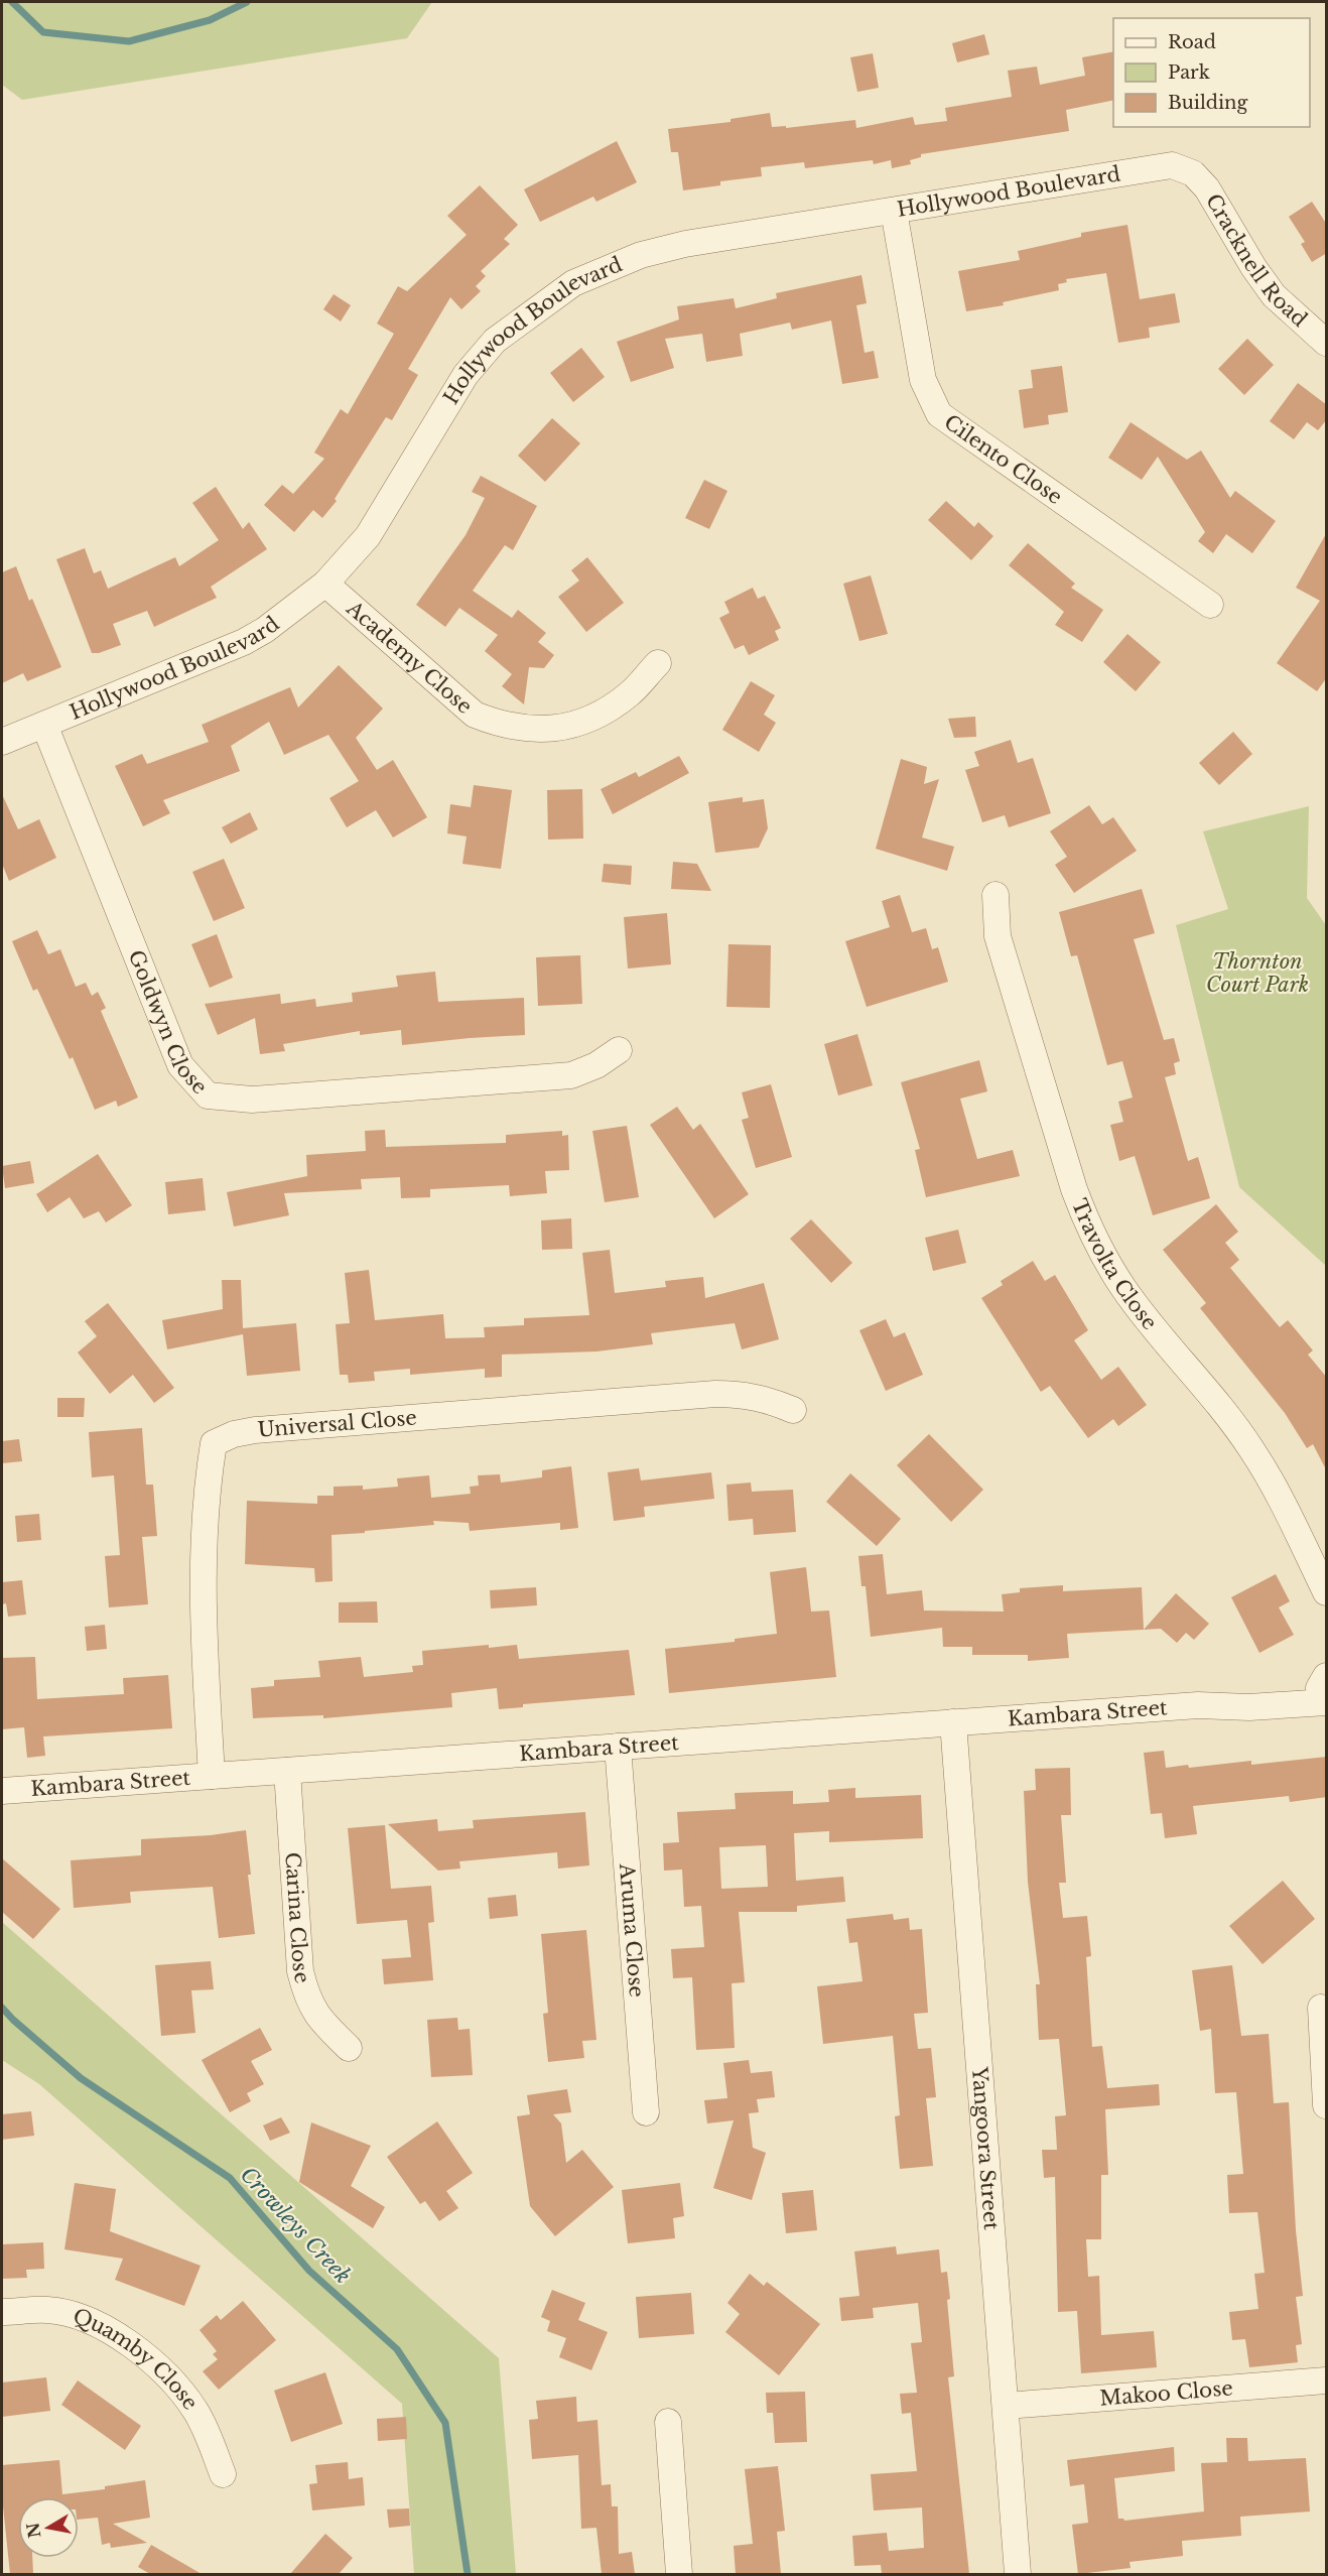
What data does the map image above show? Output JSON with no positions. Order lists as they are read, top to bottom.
{
  "streets": {
    "street": [
      "Hollywood Boulevard",
      "Cracknell Road",
      "Cilento Close",
      "Academy Close",
      "Goldwyn Close",
      "Travolta Close",
      "Universal Close",
      "Kambara Street",
      "Carina Close",
      "Aruma Close",
      "Yangoora Street",
      "Quamby Close",
      "Makoo Close"
    ]
  },
  "crossings": [
    ["Hollywood Boulevard", "Cracknell Road"],
    ["Hollywood Boulevard", "Cilento Close"],
    ["Hollywood Boulevard", "Academy Close"],
    ["Hollywood Boulevard", "Goldwyn Close"],
    ["Universal Close", "Kambara Street"],
    ["Kambara Street", "Carina Close"],
    ["Kambara Street", "Aruma Close"],
    ["Kambara Street", "Yangoora Street"],
    ["Yangoora Street", "Makoo Close"]
  ],
  "water": ["Crowleys Creek"],
  "parks": ["Thornton Court Park"],
  "legend": ["Road", "Park", "Building"],
  "north": "left"
}
